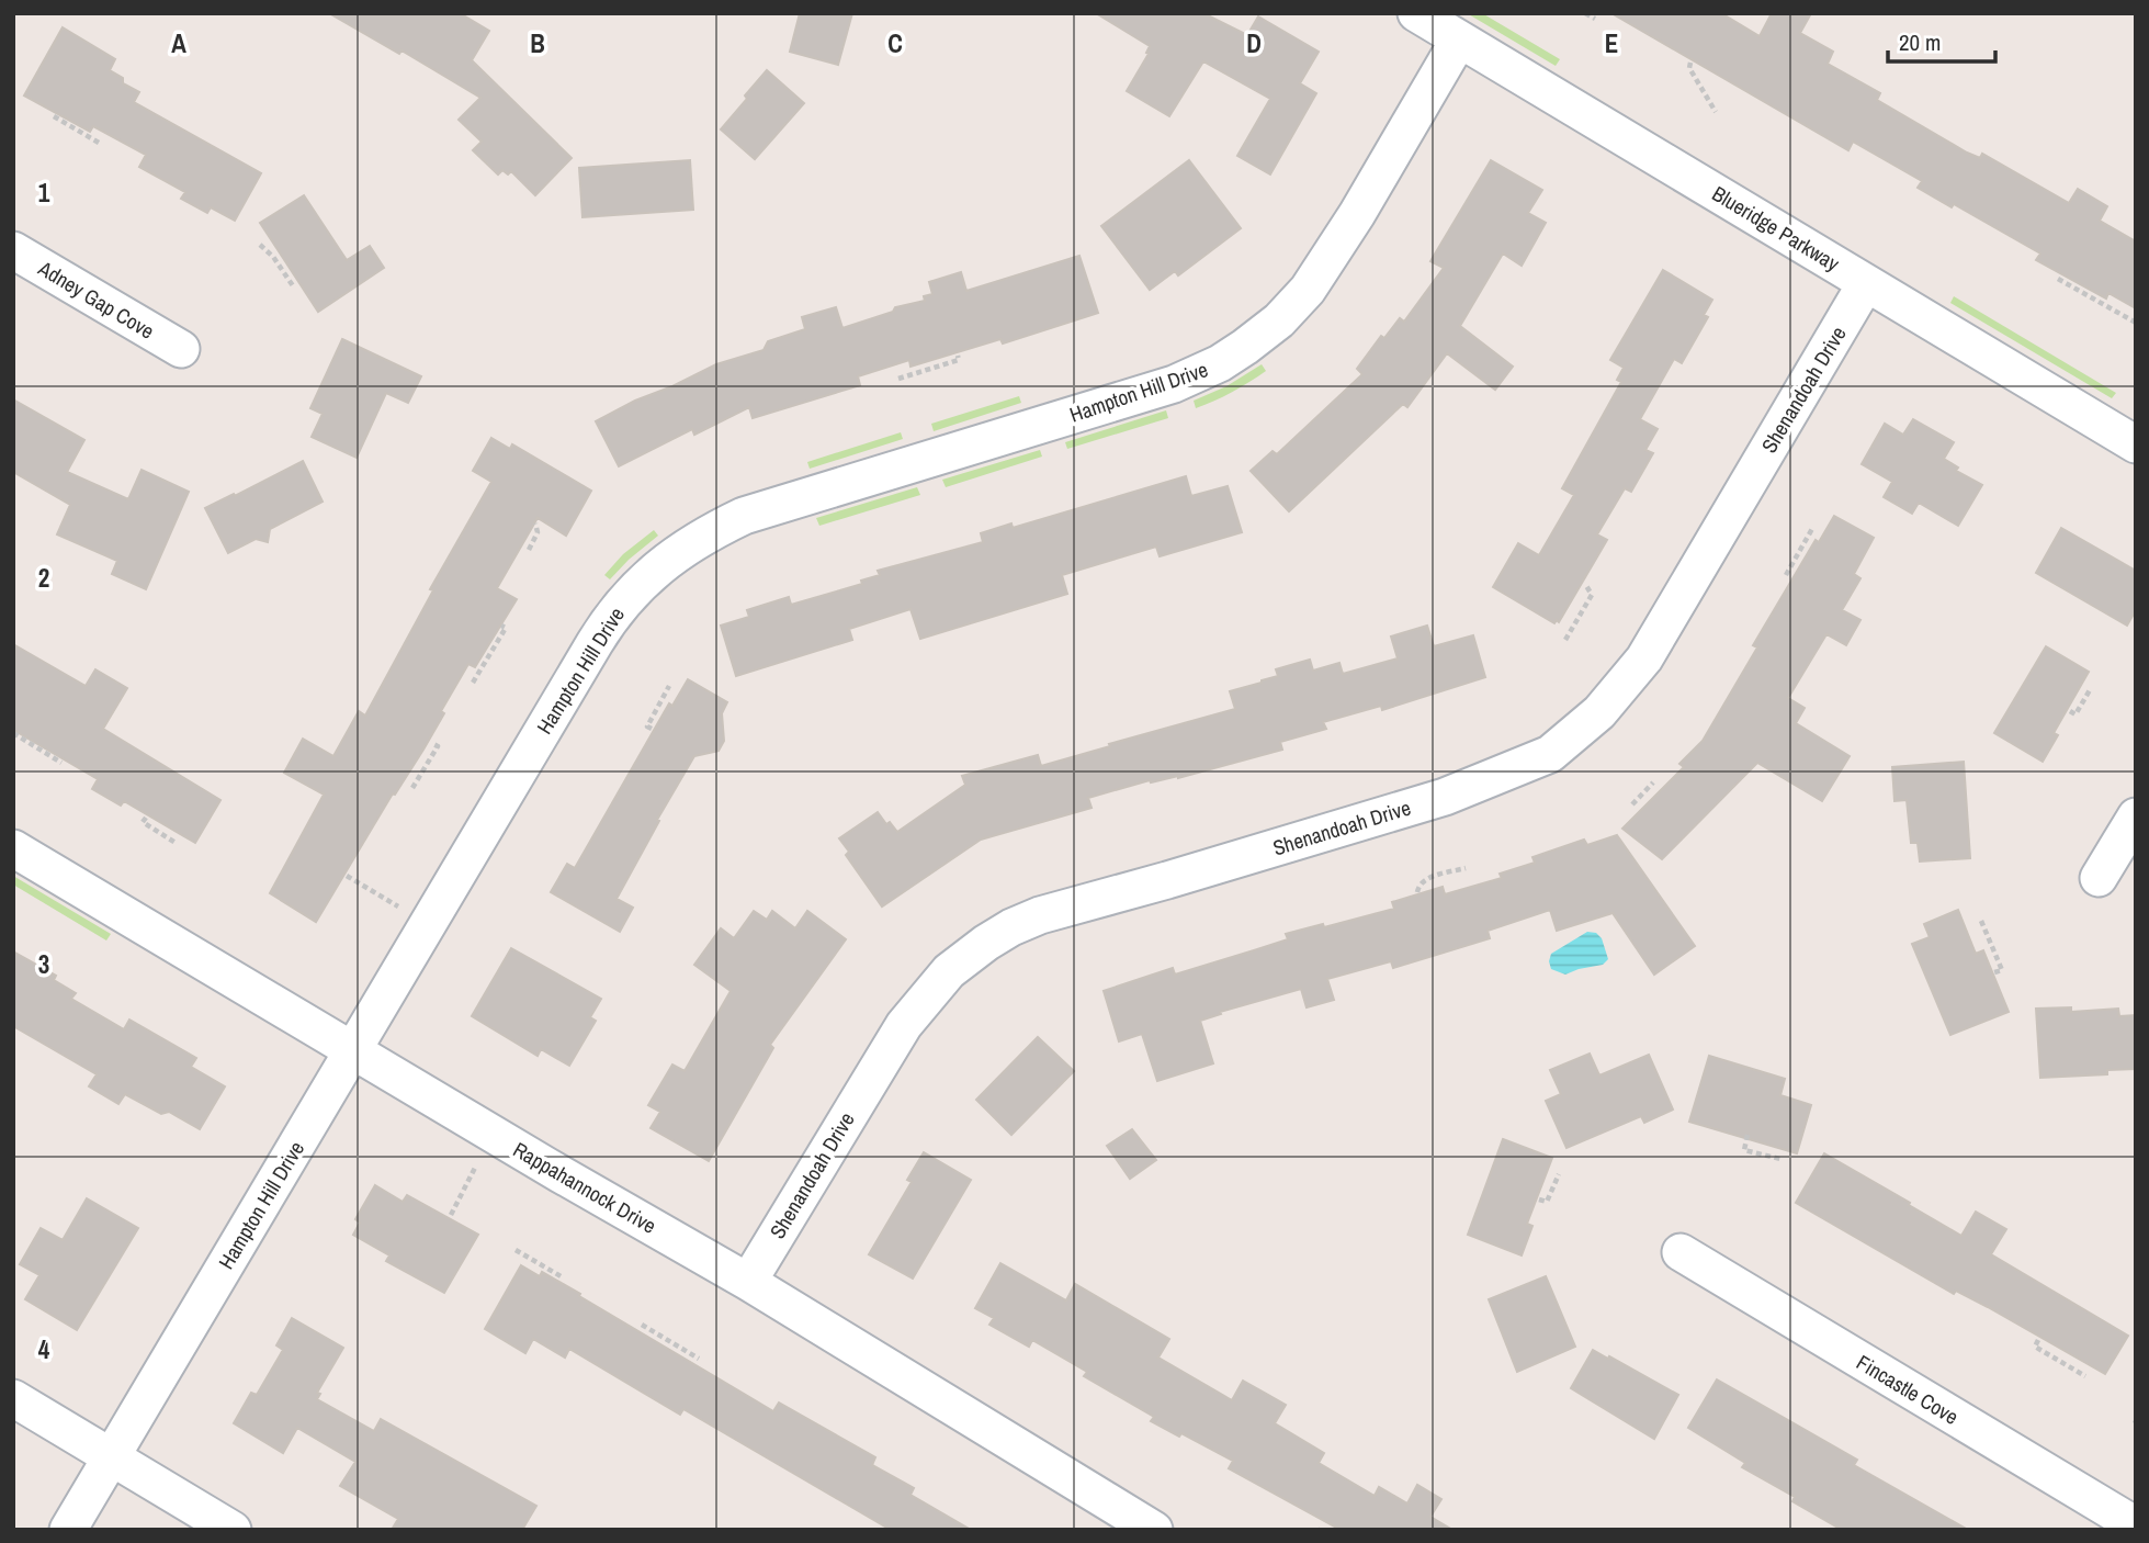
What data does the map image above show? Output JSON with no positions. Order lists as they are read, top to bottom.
{
  "streets": {
    "street": [
      "Blueridge Parkway",
      "Adney Gap Cove",
      "Shenandoah Drive",
      "Hampton Hill Drive",
      "Rappahannock Drive",
      "Fincastle Cove"
    ]
  },
  "crossings": [
    ["Blueridge Parkway", "Shenandoah Drive"],
    ["Blueridge Parkway", "Hampton Hill Drive"],
    ["Shenandoah Drive", "Rappahannock Drive"],
    ["Hampton Hill Drive", "Rappahannock Drive"]
  ],
  "scale_bar": "20 m",
  "grid": {
    "columns": [
      "A",
      "B",
      "C",
      "D",
      "E"
    ],
    "rows": [
      "1",
      "2",
      "3",
      "4"
    ]
  }
}
